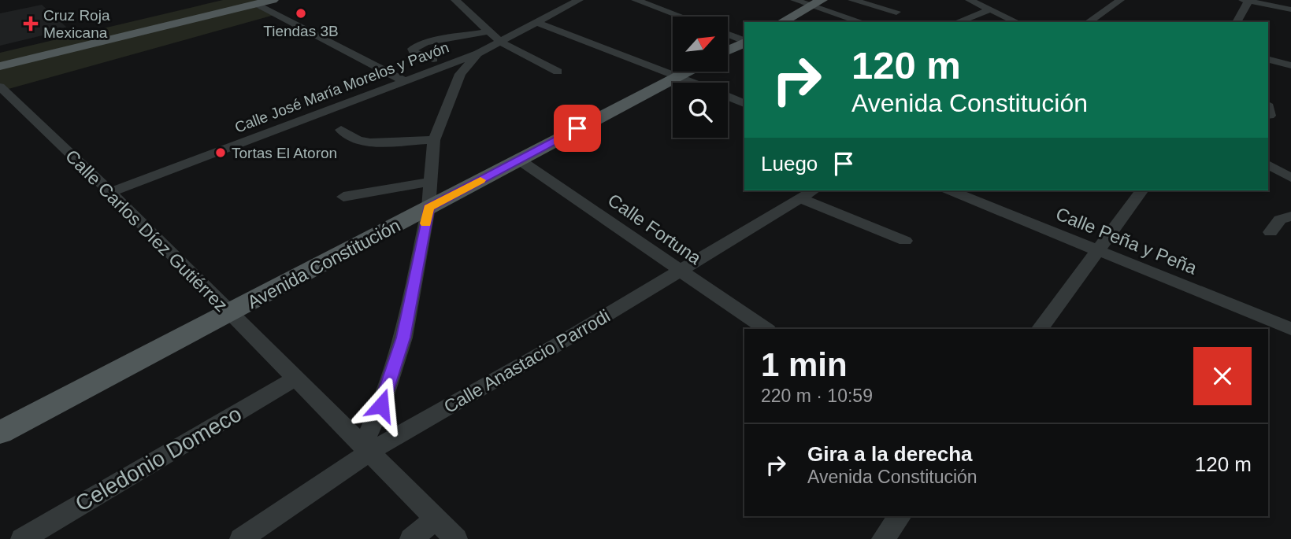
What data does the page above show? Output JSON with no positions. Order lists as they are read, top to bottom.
{
  "streets": {
    "main road": ["Avenida Constitución"],
    "street": [
      "Calle José María Morelos y Pavón",
      "Calle Fortuna",
      "Calle Carlos Díez Gutiérrez",
      "Calle Peña y Peña",
      "Calle Anastacio Parrodi",
      "Celedonio Domeco"
    ]
  },
  "crossings": [
    ["Calle José María Morelos y Pavón", "Calle Carlos Díez Gutiérrez"],
    ["Calle Fortuna", "Avenida Constitución"],
    ["Calle Fortuna", "Calle Anastacio Parrodi"],
    ["Calle Carlos Díez Gutiérrez", "Avenida Constitución"],
    ["Calle Carlos Díez Gutiérrez", "Calle Anastacio Parrodi"],
    ["Calle Carlos Díez Gutiérrez", "Celedonio Domeco"]
  ],
  "places": {
    "other": ["Tiendas 3B", "Tortas El Atoron"],
    "health": ["Cruz Roja Mexicana"]
  },
  "north": "top right",
  "page": {
    "turn": ["120 m", "Avenida Constitución"],
    "then": "Luego",
    "heading": ["1 min", "220 m · 10:59"],
    "list": [
      {
        "name": "Gira a la derecha",
        "note": "Avenida Constitución",
        "value": "120 m"
      }
    ]
  }
}
